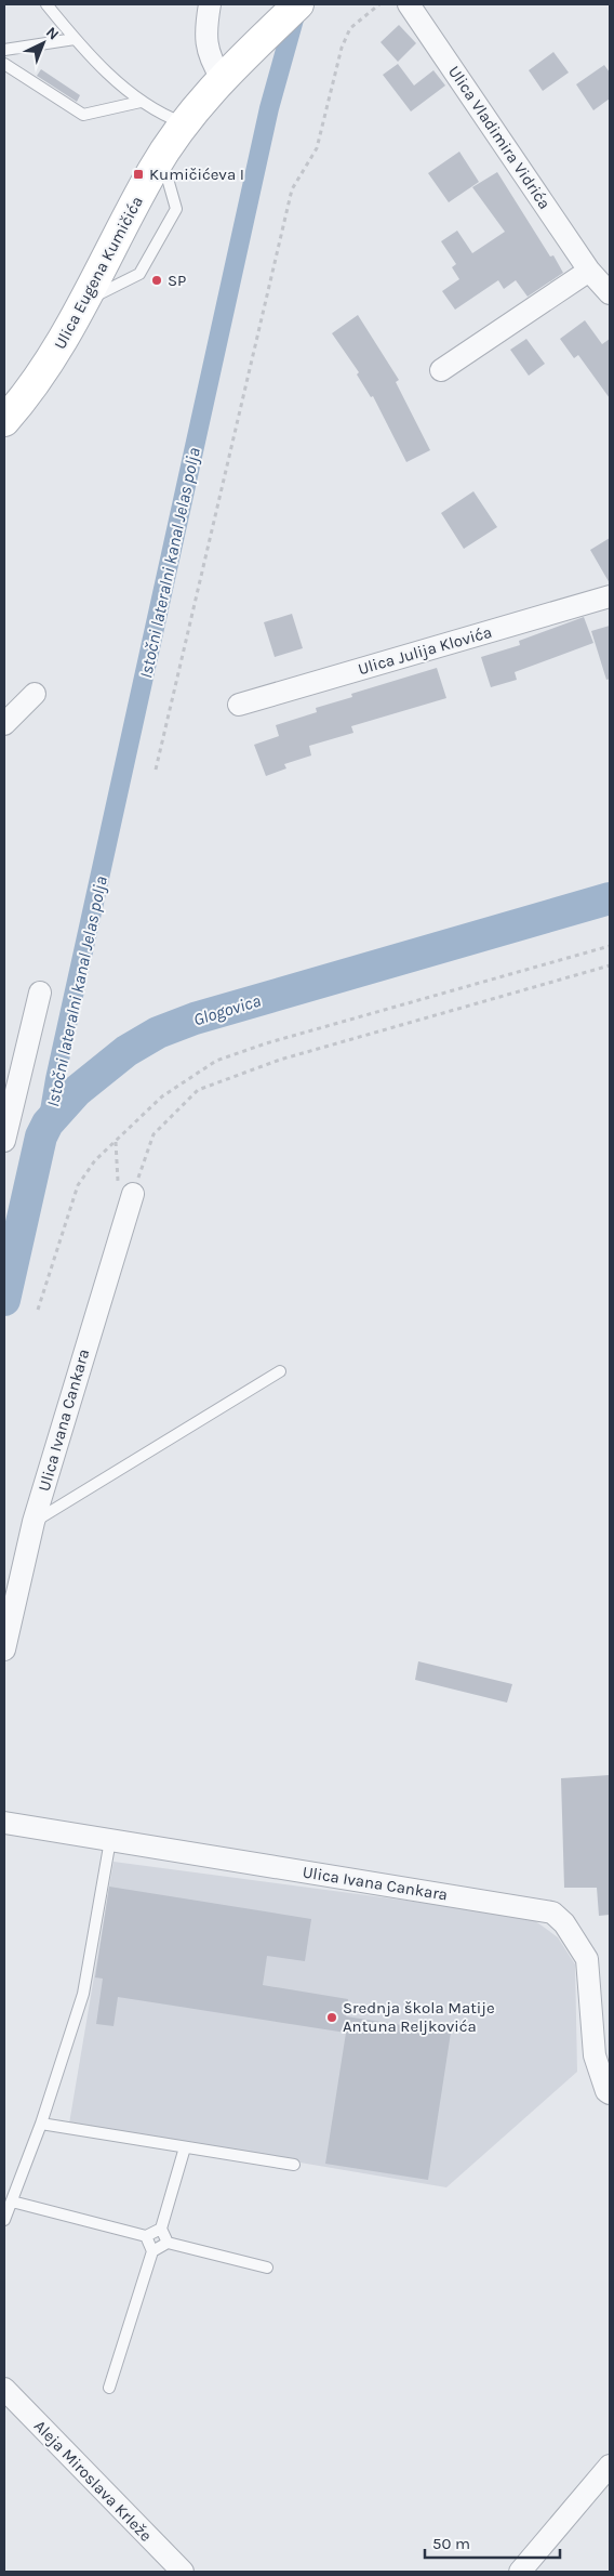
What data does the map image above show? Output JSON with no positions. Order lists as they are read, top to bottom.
{
  "streets": {
    "main road": ["Ulica Eugena Kumičića"],
    "street": [
      "Ulica Vladimira Vidrića",
      "Ulica Julija Klovića",
      "Ulica Ivana Cankara",
      "Aleja Miroslava Krleže"
    ]
  },
  "water": ["Istočni lateralni kanal Jelas polja", "Glogovica"],
  "places": {
    "transit": ["Kumičićeva I"],
    "other": ["SP", "Srednja škola Matije Antuna Reljkovića"]
  },
  "scale_bar": "50 m",
  "north": "top right"
}
